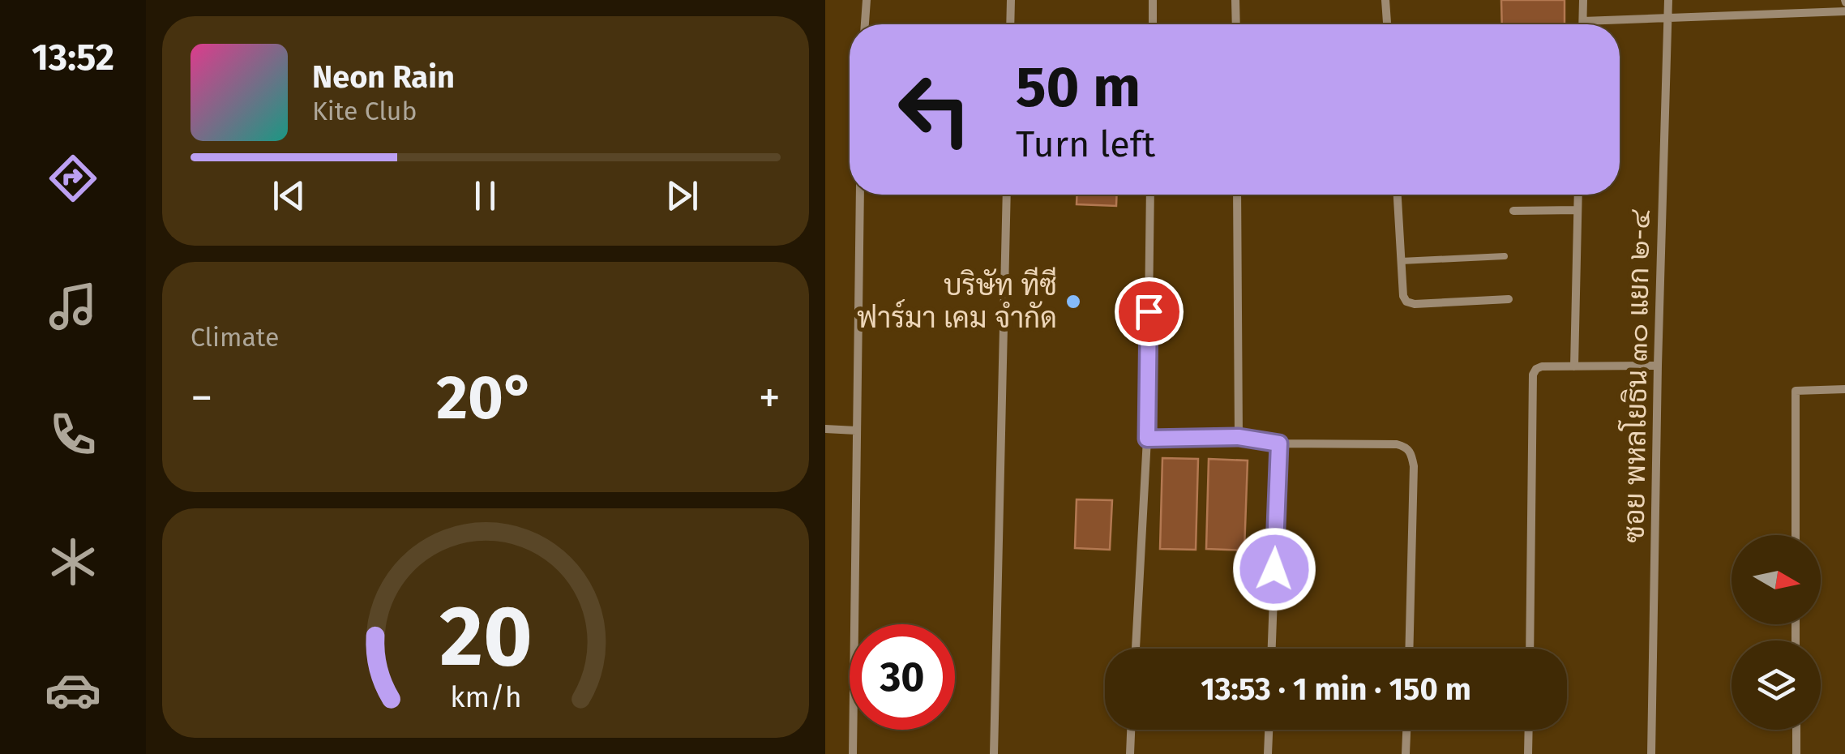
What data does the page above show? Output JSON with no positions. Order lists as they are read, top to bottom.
{
  "streets": {
    "street": ["ซอย พหลโยธิน ๓๐ แยก ๒-๔"]
  },
  "places": ["บริษัท ทีซี ฟาร์มา เคม จำกัด"],
  "north": "right",
  "page": {
    "tabs": "13:52",
    "turn": ["50 m", "Turn left"],
    "song": ["Neon Rain", "Kite Club"],
    "tile": "Climate",
    "heat": ["−", "20°", "+"],
    "limit": "30",
    "trip": "13:53 · 1 min · 150 m",
    "gauge": ["20", "km/h"]
  }
}
